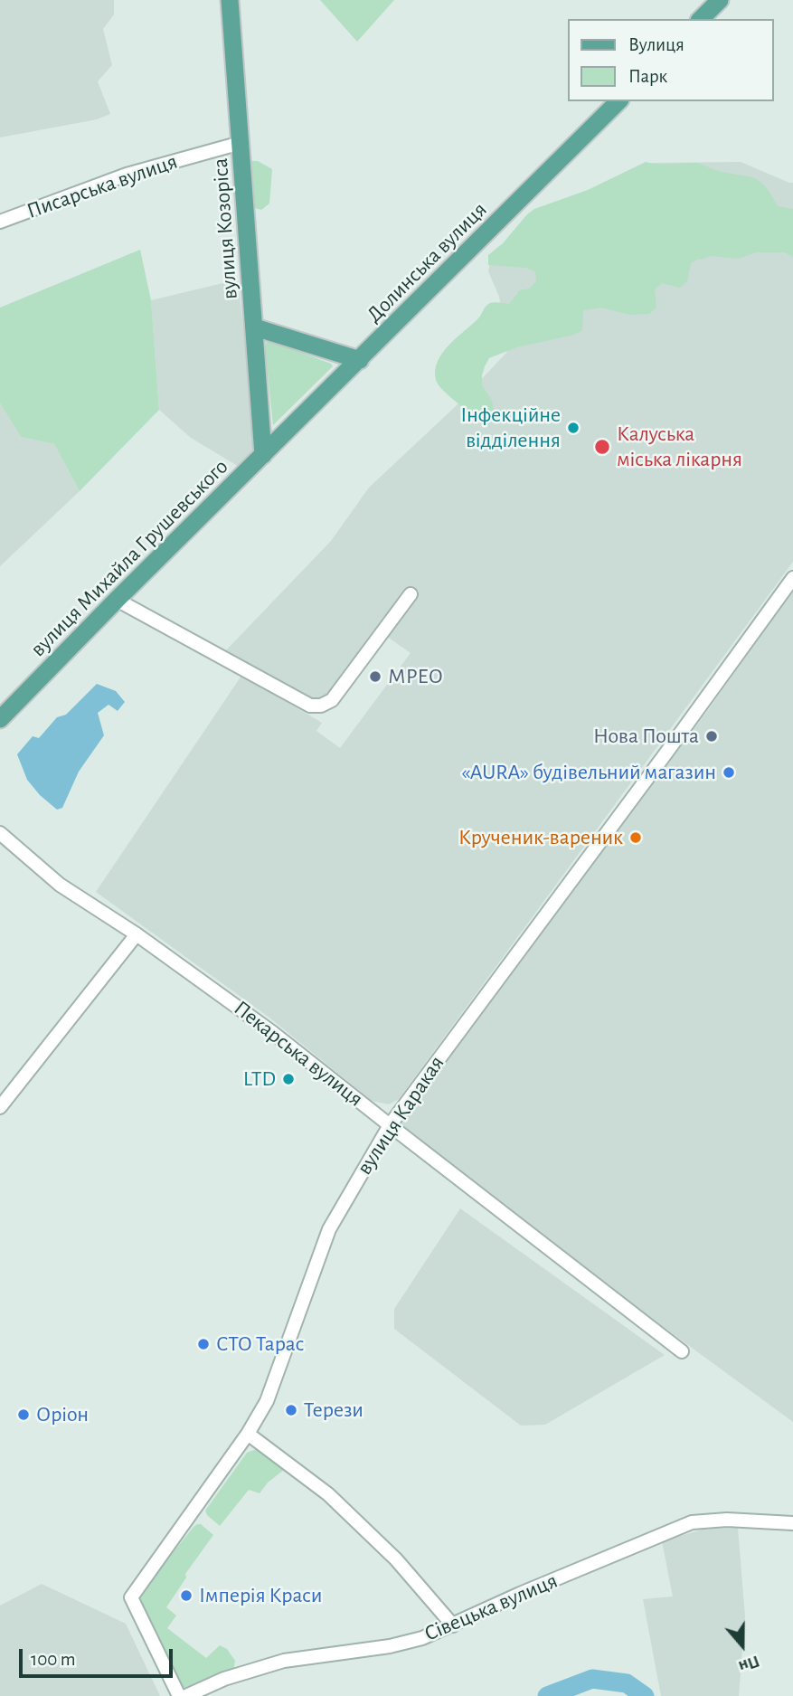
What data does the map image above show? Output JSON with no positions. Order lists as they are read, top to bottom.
{
  "streets": {
    "main road": ["вулиця Козоріса", "Долинська вулиця", "вулиця Михайла Грушевського"],
    "street": [
      "Писарська вулиця",
      "Пекарська вулиця",
      "вулиця Каракая",
      "Сівецька вулиця"
    ]
  },
  "crossings": [
    ["Писарська вулиця", "вулиця Козоріса"],
    ["вулиця Козоріса", "Долинська вулиця"],
    ["вулиця Козоріса", "вулиця Михайла Грушевського"],
    ["Долинська вулиця", "вулиця Михайла Грушевського"],
    ["Пекарська вулиця", "вулиця Каракая"]
  ],
  "places": [
    "Інфекційне відділення",
    "Калуська міська лікарня",
    "МРЕО",
    "Нова Пошта",
    "«AURA» будівельний магазин",
    "Крученик-вареник",
    "LTD",
    "СТО Тарас",
    "Терези",
    "Оріон",
    "Імперія Краси"
  ],
  "legend": ["Вулиця", "Парк"],
  "scale_bar": "100 m",
  "north": "bottom"
}
